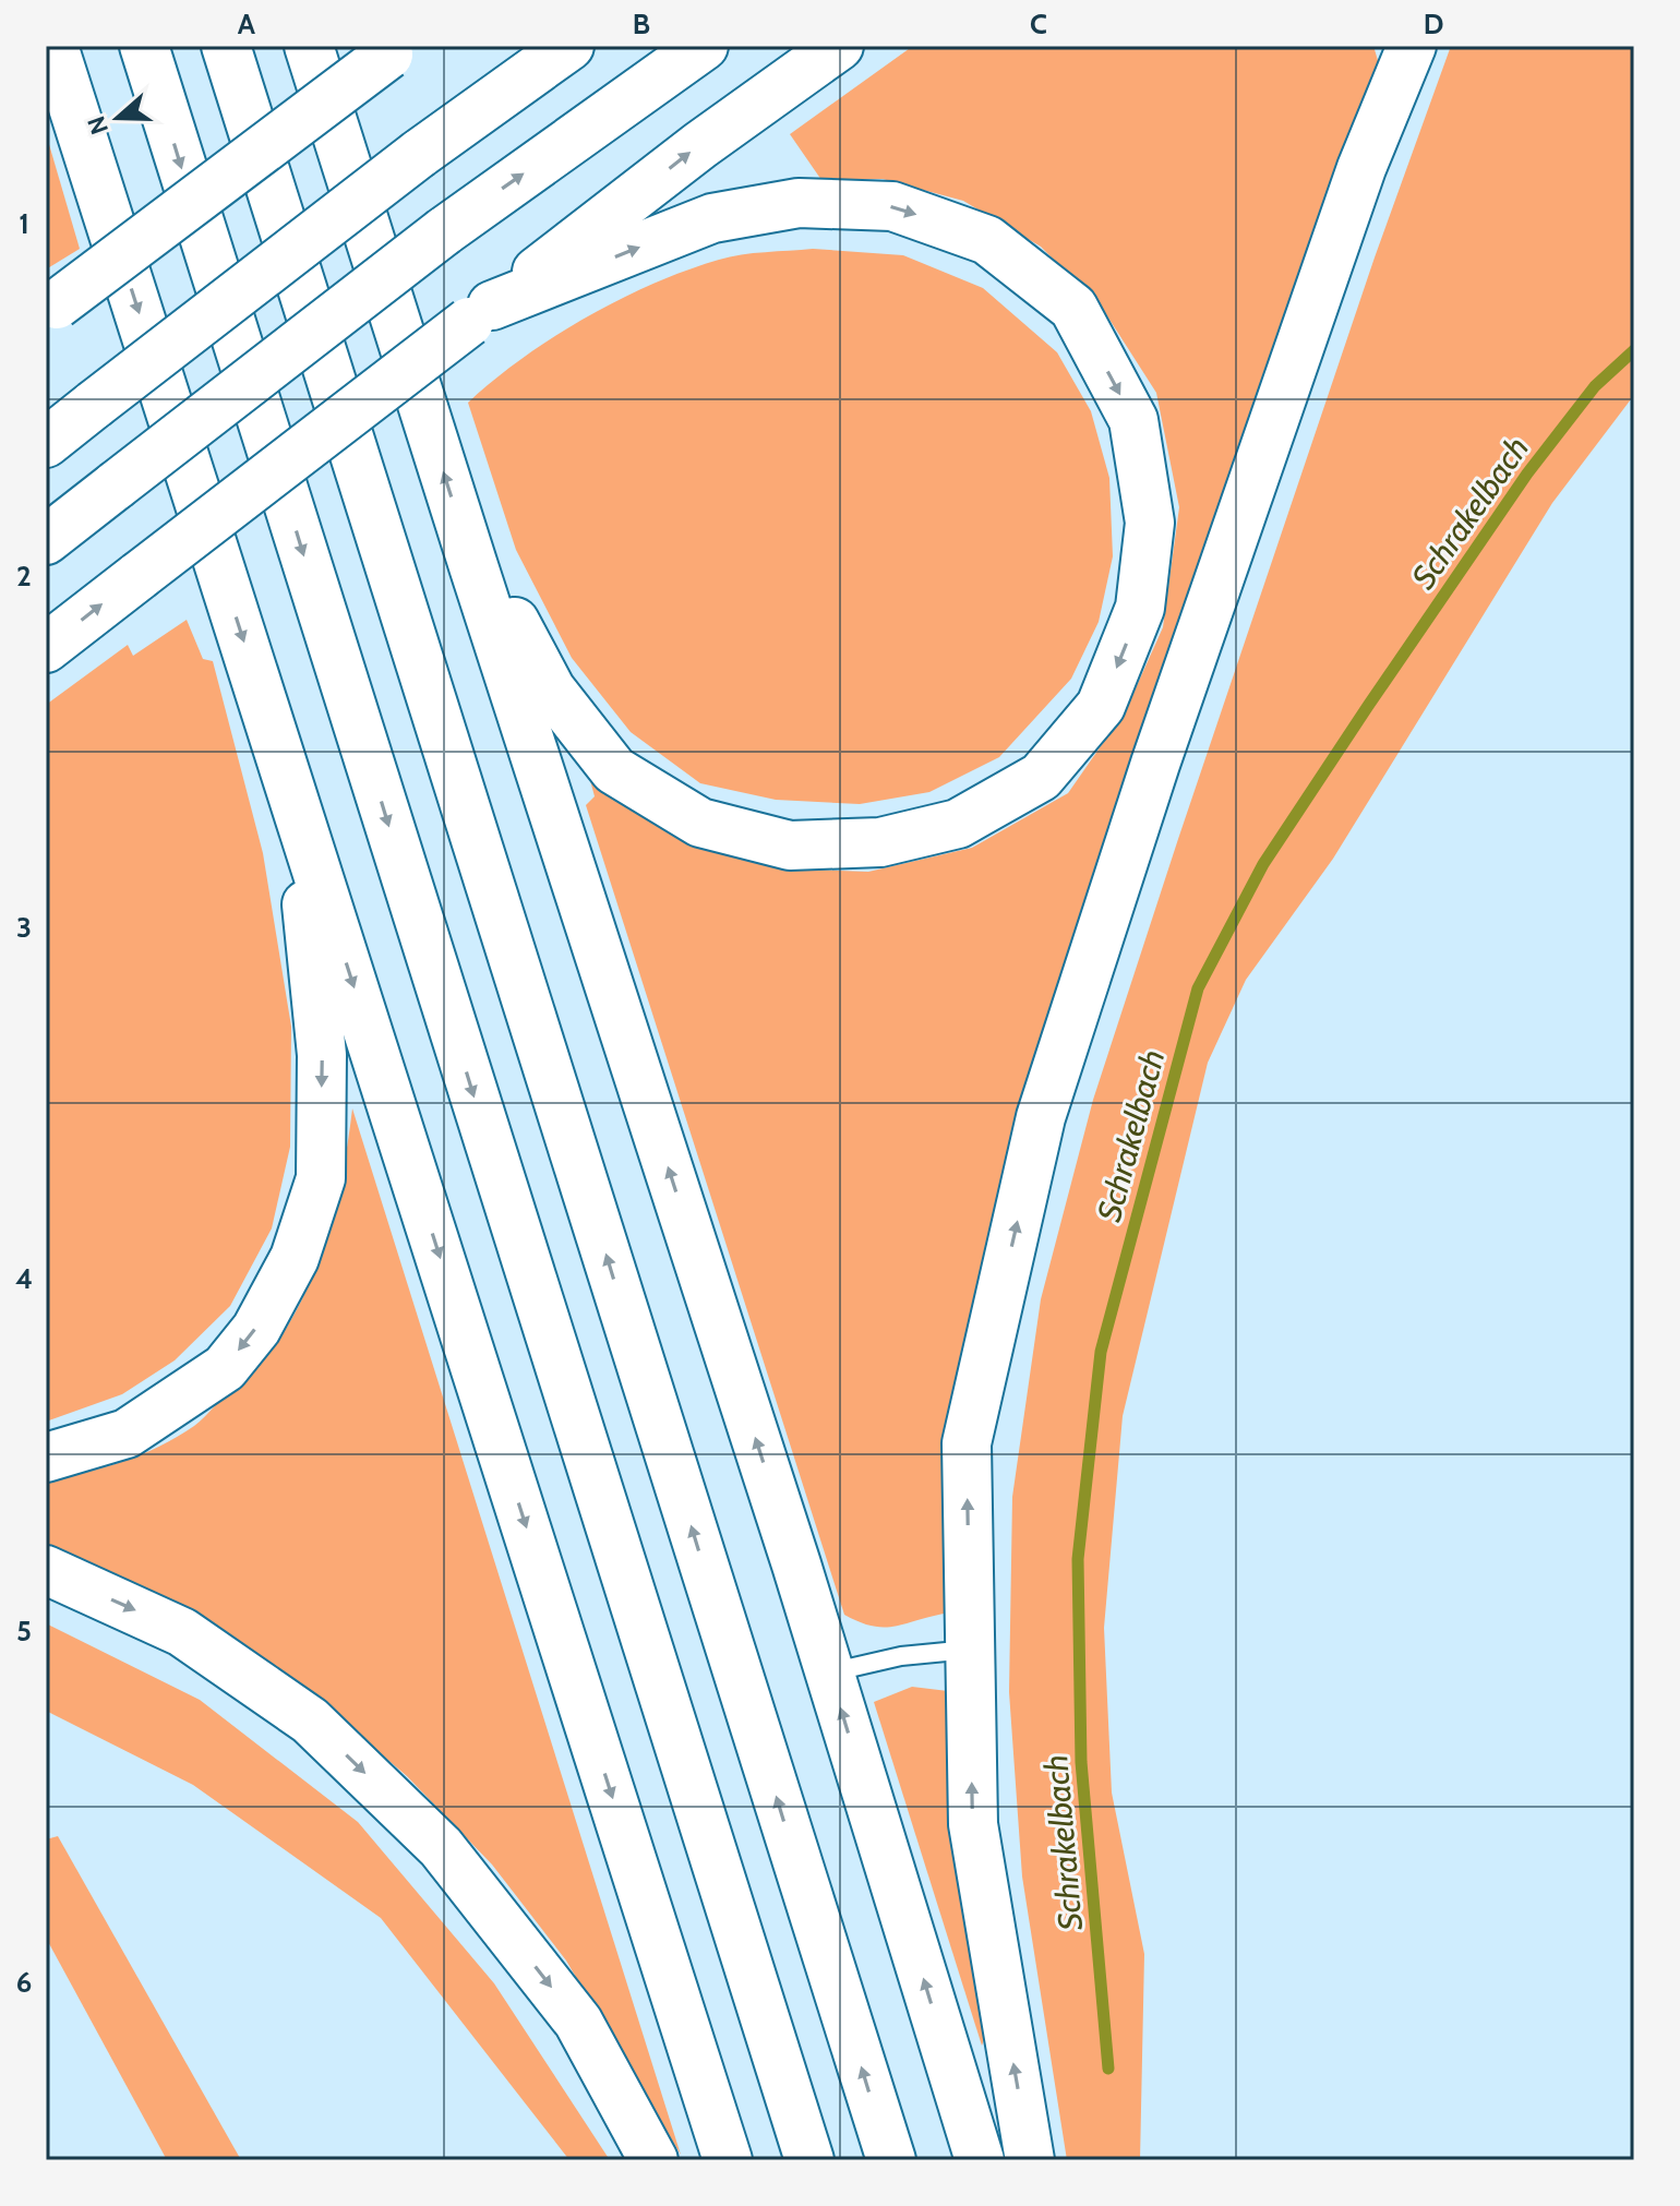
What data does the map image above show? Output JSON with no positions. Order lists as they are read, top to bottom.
{
  "water": ["Schrakelbach"],
  "north": "left",
  "grid": {
    "columns": [
      "A",
      "B",
      "C",
      "D"
    ],
    "rows": [
      "1",
      "2",
      "3",
      "4",
      "5",
      "6"
    ]
  }
}
